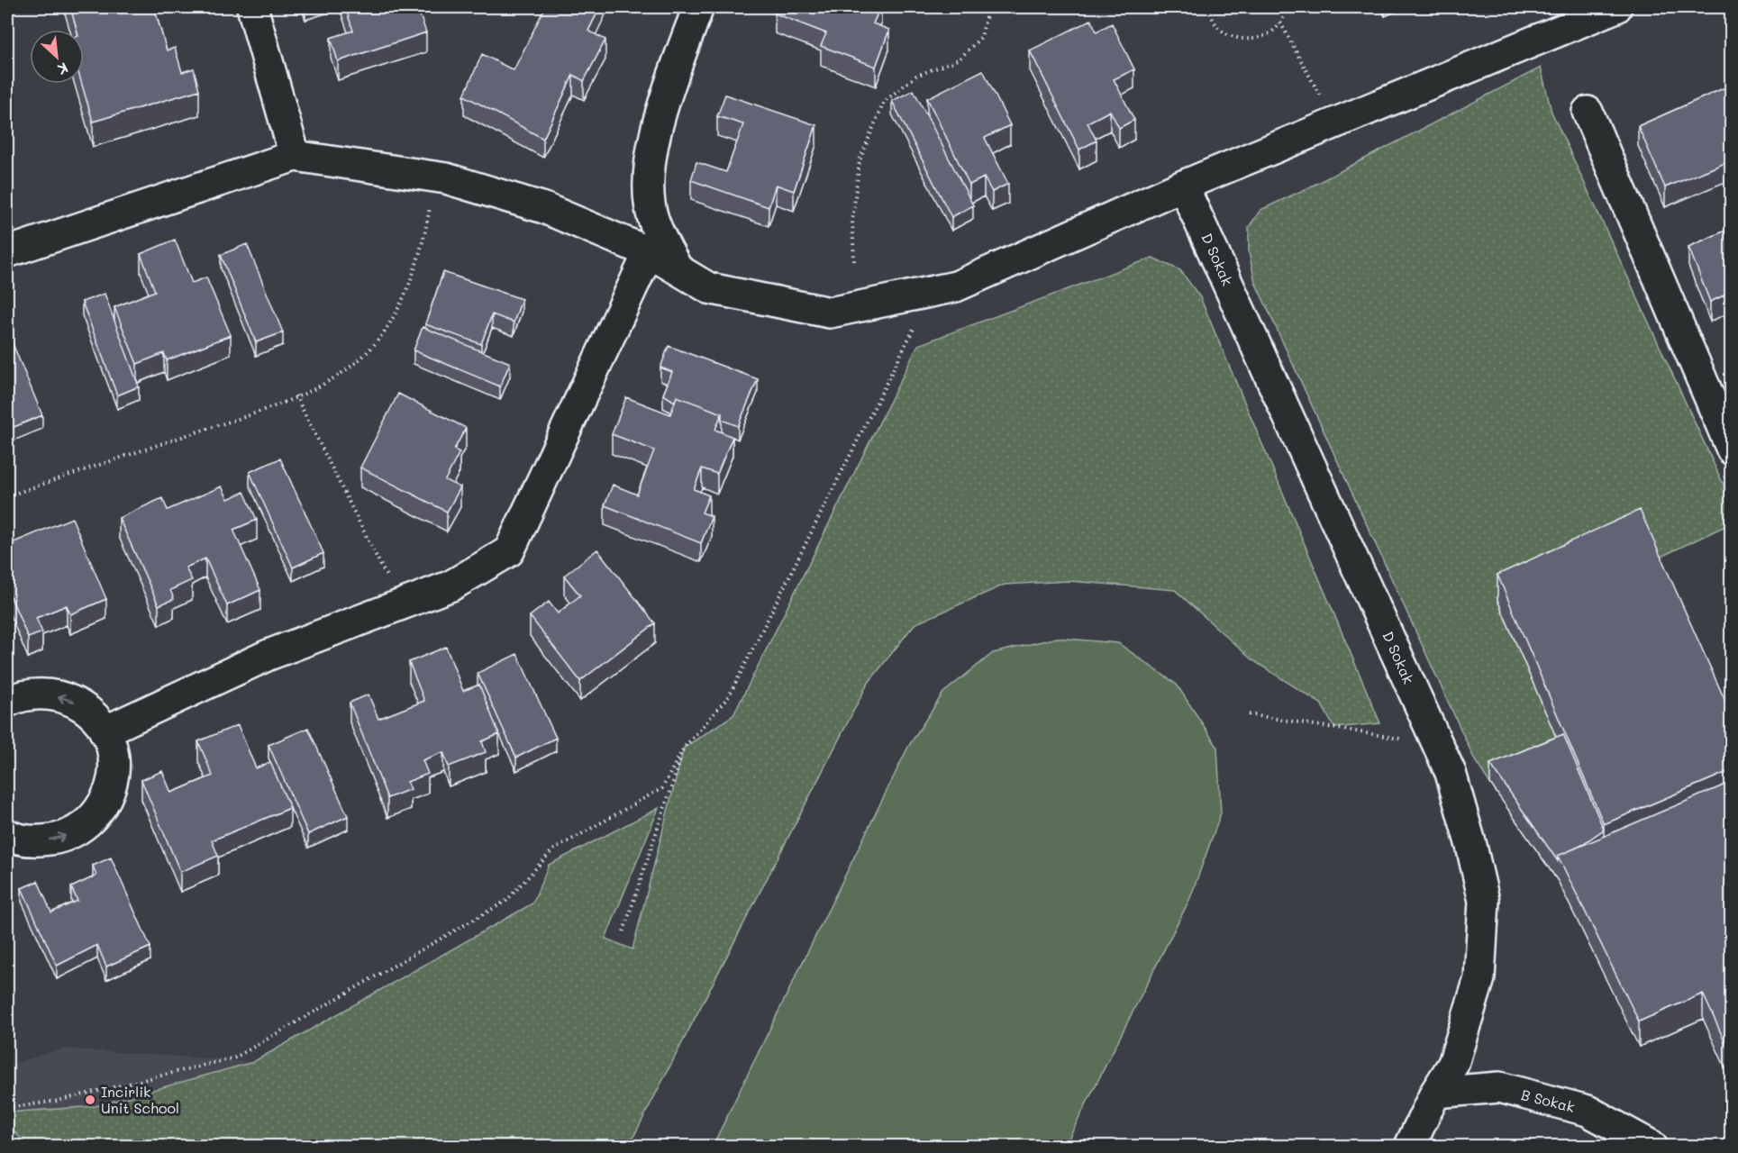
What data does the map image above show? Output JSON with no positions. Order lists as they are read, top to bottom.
{
  "streets": {
    "lane": ["D Sokak", "B Sokak"]
  },
  "crossings": [
    ["D Sokak", "B Sokak"]
  ],
  "places": ["Incirlik Unit School"],
  "north": "bottom right"
}
